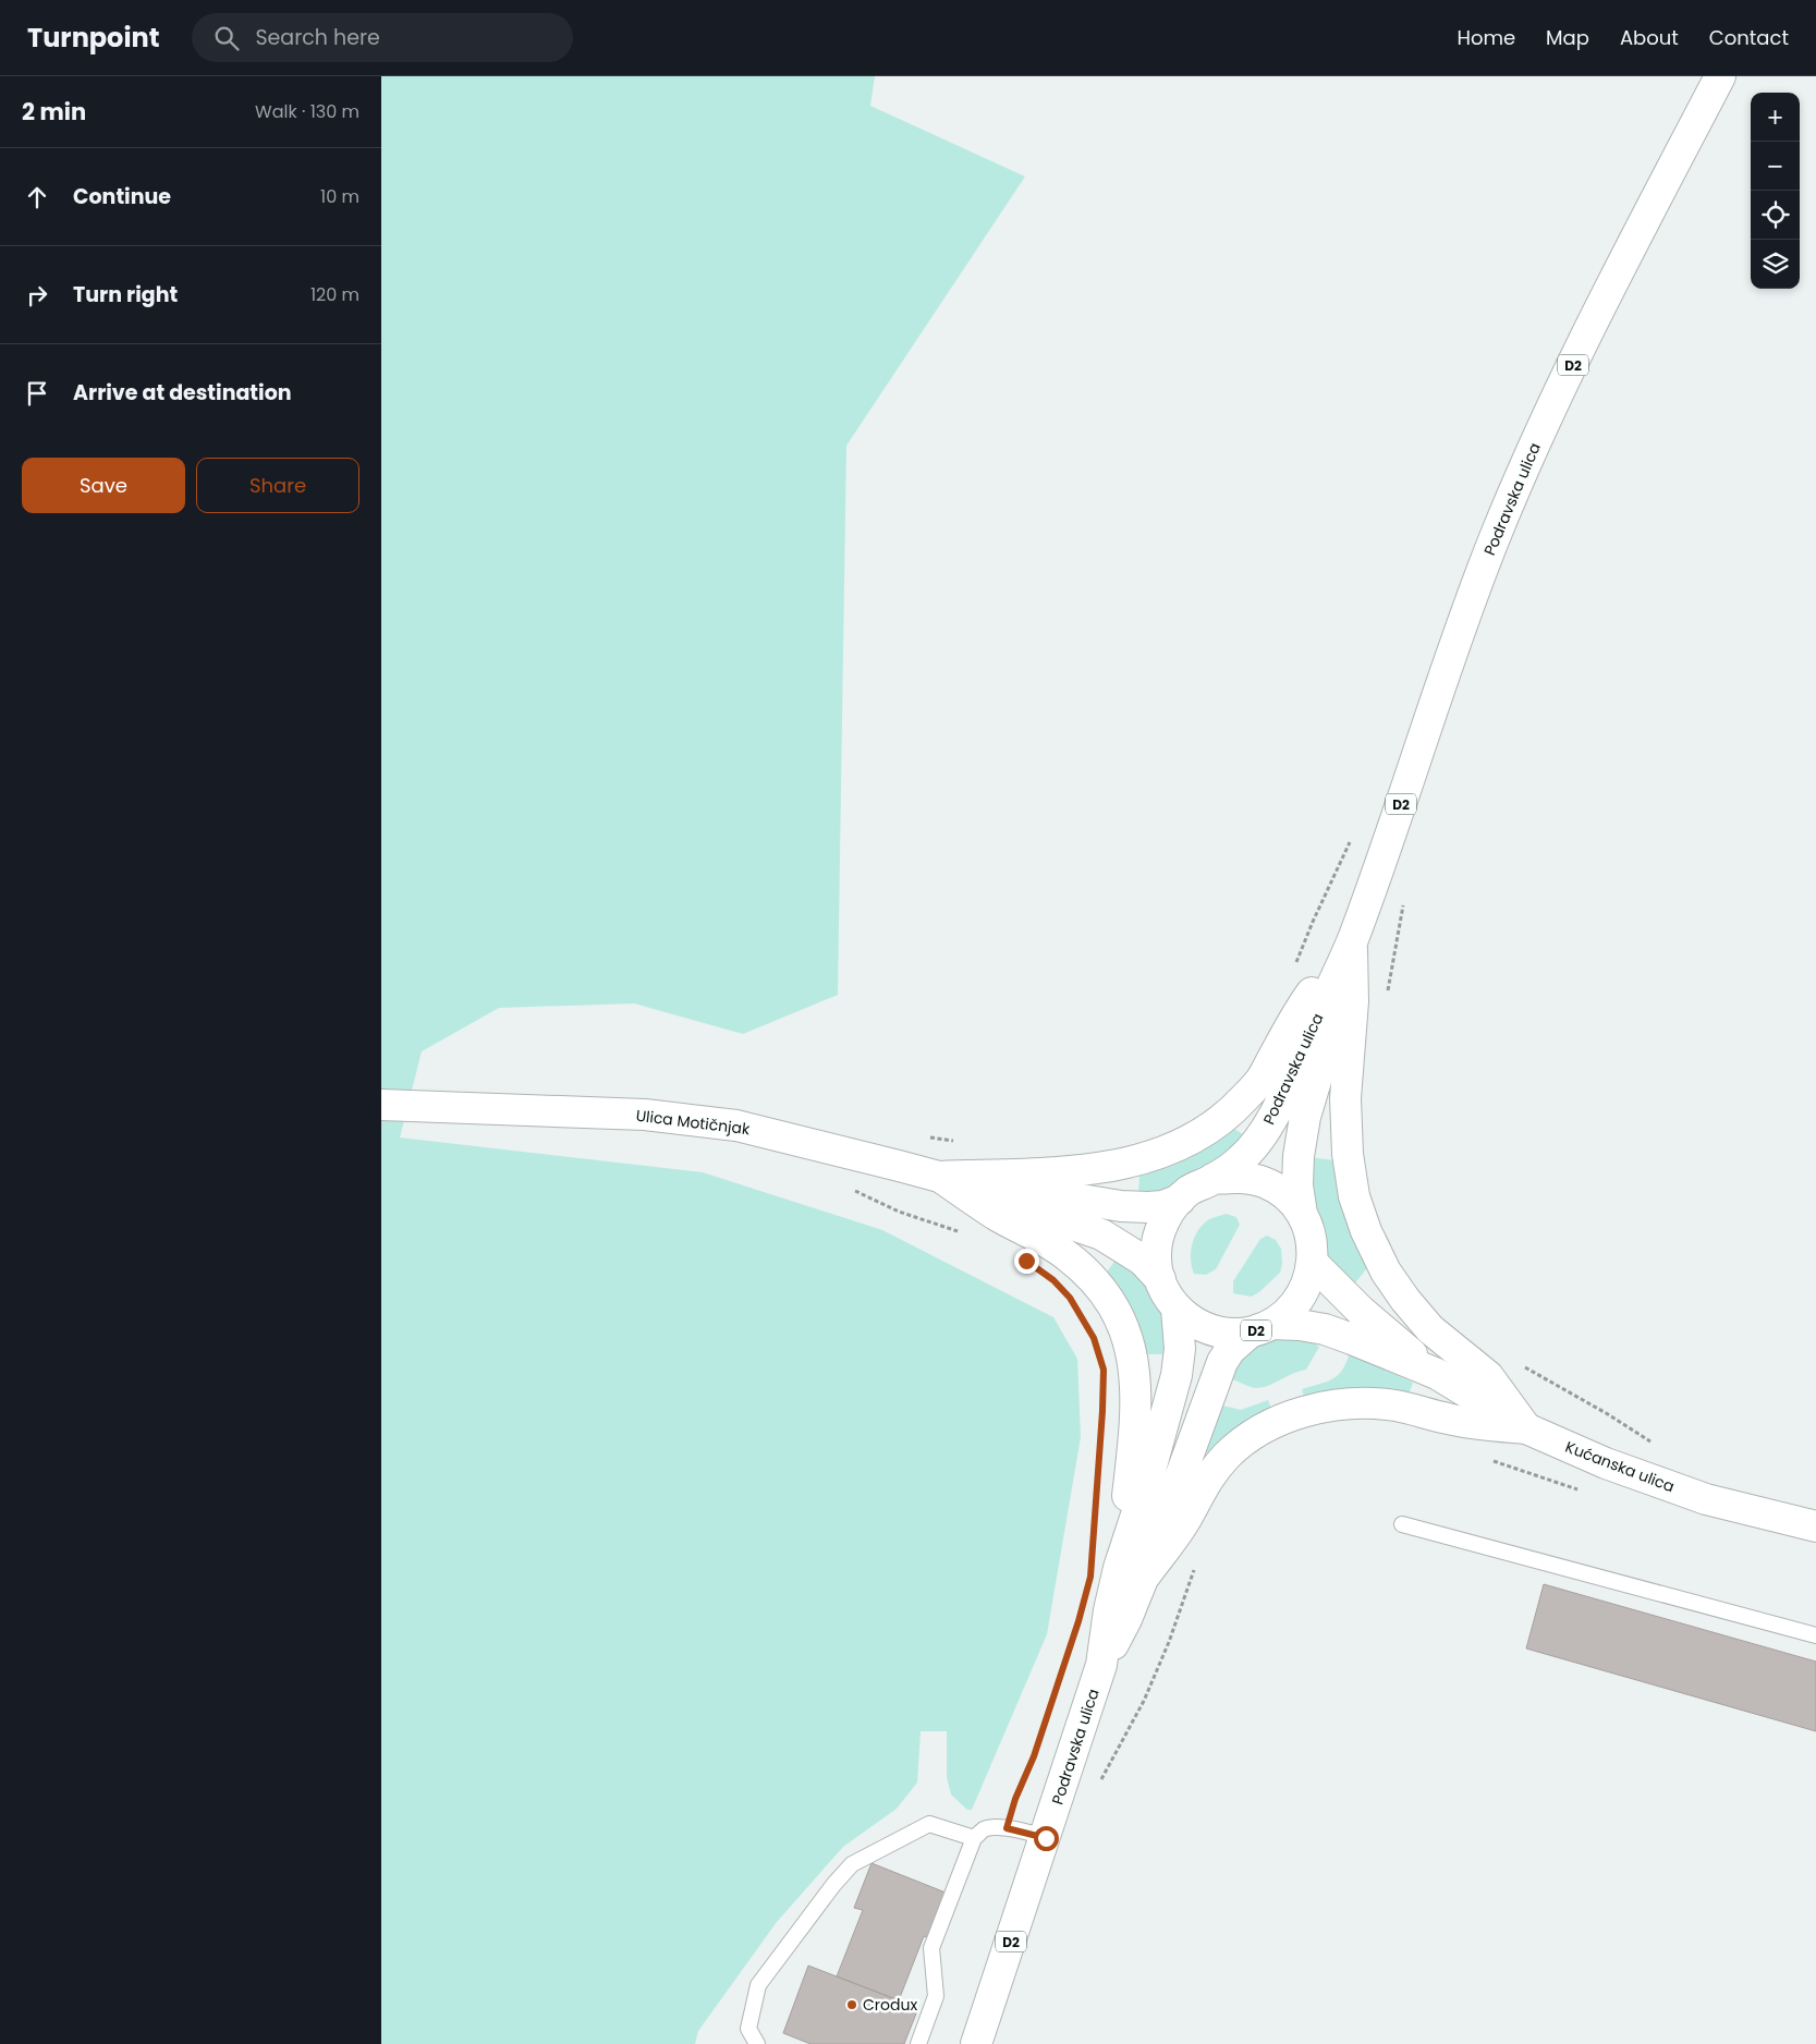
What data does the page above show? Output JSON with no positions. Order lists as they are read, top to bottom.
{
  "streets": {
    "main road": [
      "D2",
      "Podravska ulica",
      "Ulica Motičnjak",
      "Kućanska ulica"
    ]
  },
  "crossings": [
    ["D2", "Podravska ulica"],
    ["D2", "Ulica Motičnjak"],
    ["D2", "Kućanska ulica"],
    ["Podravska ulica", "Ulica Motičnjak"],
    ["Podravska ulica", "Kućanska ulica"],
    ["Ulica Motičnjak", "Kućanska ulica"]
  ],
  "places": ["Crodux"],
  "page": {
    "header": "Turnpoint",
    "search": "Search here",
    "nav": [
      "Home",
      "Map",
      "About",
      "Contact"
    ],
    "heading": ["2 min", "Walk · 130 m"],
    "map_buttons": ["+", "−"],
    "list": [
      ["Continue", "10 m"],
      ["Turn right", "120 m"],
      "Arrive at destination"
    ],
    "buttons": ["Save", "Share"]
  }
}
